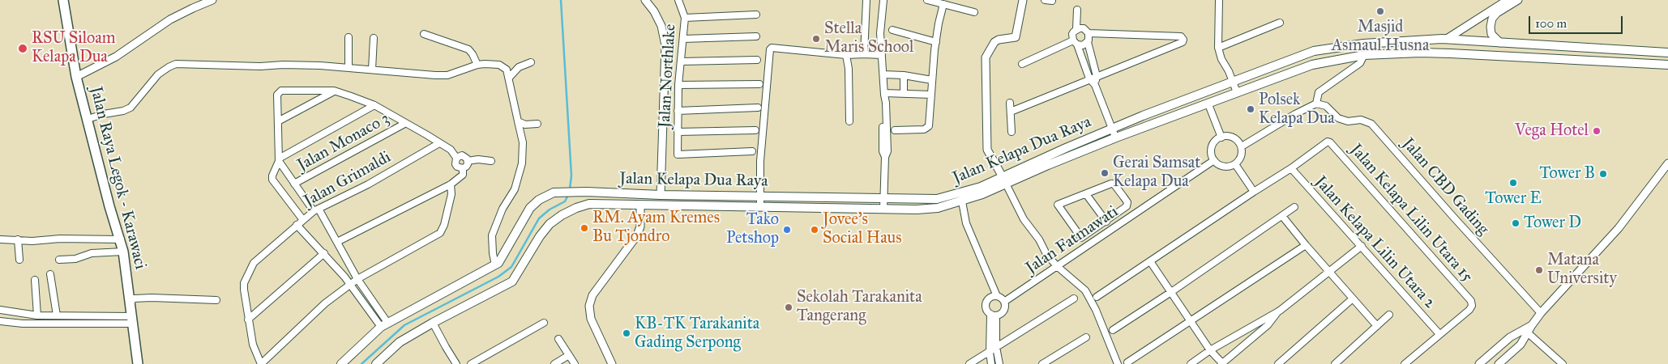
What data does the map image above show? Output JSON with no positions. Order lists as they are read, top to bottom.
{
  "streets": {
    "main road": ["Jalan Kelapa Dua Raya", "Jalan Raya Legok - Karawaci"],
    "street": [
      "Jalan Northlake",
      "Jalan Monaco 3",
      "Jalan Grimaldi",
      "Jalan CBD Gading",
      "Jalan Kelapa Lilin Utara 15",
      "Jalan Fatmawati",
      "Jalan Kelapa Lilin Utara 2"
    ]
  },
  "crossings": [
    ["Jalan Kelapa Lilin Utara 15", "Jalan Kelapa Lilin Utara 2"]
  ],
  "places": [
    "Masjid Asmaul Husna",
    "Stella Maris School",
    "RSU Siloam Kelapa Dua",
    "Polsek Kelapa Dua",
    "Vega Hotel",
    "Gerai Samsat Kelapa Dua",
    "Tower B",
    "Tower E",
    "Tower D",
    "RM. Ayam Kremes Bu Tjondro",
    "Tako Petshop",
    "Jovee's Social Haus",
    "Matana University",
    "Sekolah Tarakanita Tangerang",
    "KB-TK Tarakanita Gading Serpong"
  ],
  "scale_bar": "100 m"
}
